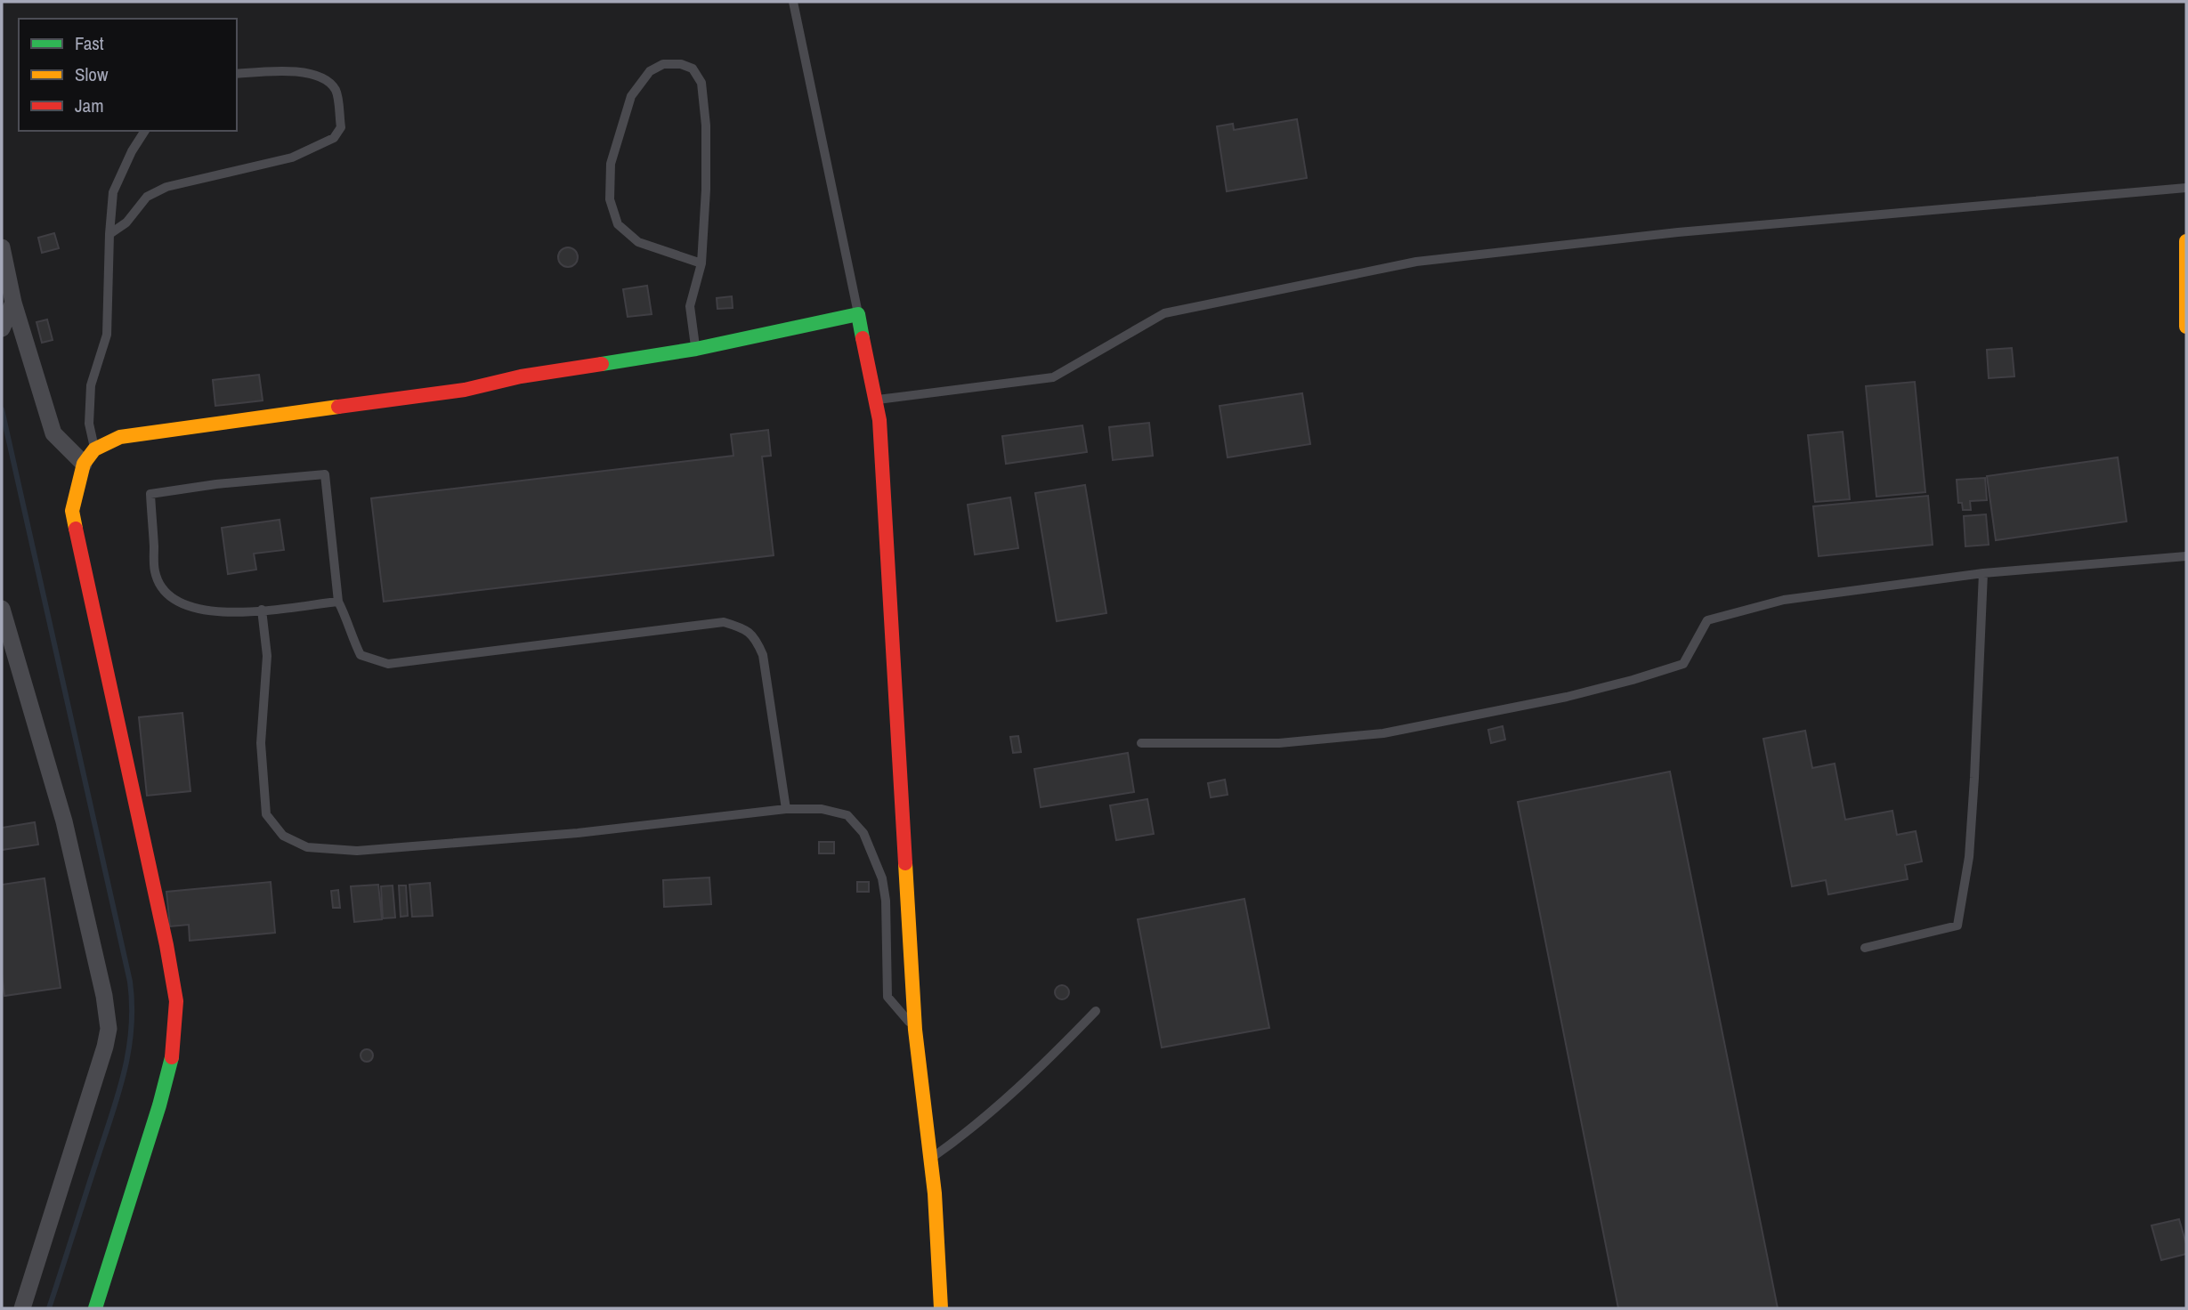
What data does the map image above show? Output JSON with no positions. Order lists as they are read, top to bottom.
{
  "legend": ["Fast", "Slow", "Jam"]
}
